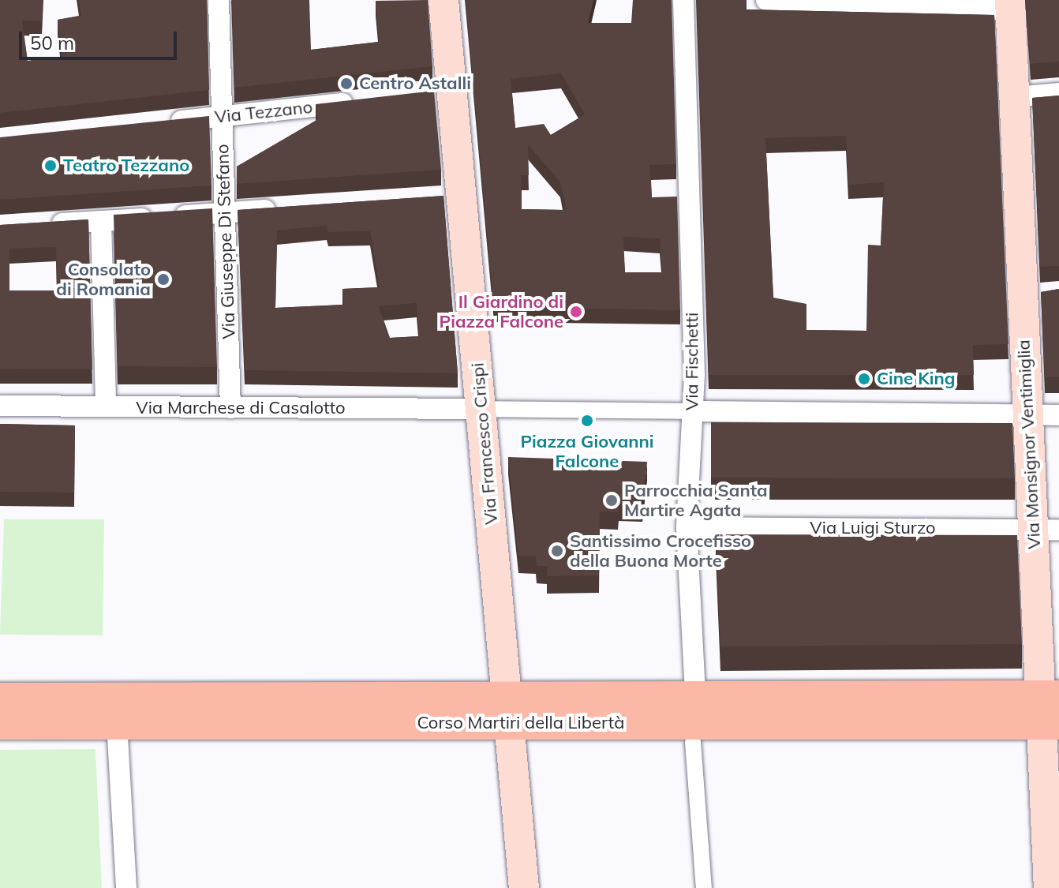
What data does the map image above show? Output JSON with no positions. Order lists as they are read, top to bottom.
{
  "streets": {
    "main road": ["Via Francesco Crispi", "Via Monsignor Ventimiglia", "Corso Martiri della Libertà"],
    "street": [
      "Via Tezzano",
      "Via Giuseppe Di Stefano",
      "Via Fischetti",
      "Via Marchese di Casalotto",
      "Via Luigi Sturzo"
    ]
  },
  "crossings": [
    ["Via Tezzano", "Via Giuseppe Di Stefano"],
    ["Via Giuseppe Di Stefano", "Via Marchese di Casalotto"],
    ["Via Fischetti", "Via Luigi Sturzo"],
    ["Via Fischetti", "Corso Martiri della Libertà"],
    ["Via Marchese di Casalotto", "Via Francesco Crispi"],
    ["Via Francesco Crispi", "Corso Martiri della Libertà"],
    ["Via Monsignor Ventimiglia", "Via Luigi Sturzo"],
    ["Via Monsignor Ventimiglia", "Corso Martiri della Libertà"]
  ],
  "places": [
    "Centro Astalli",
    "Teatro Tezzano",
    "Consolato di Romania",
    "Il Giardino di Piazza Falcone",
    "Cine King",
    "Piazza Giovanni Falcone",
    "Parrocchia Santa Martire Agata",
    "Santissimo Crocefisso della Buona Morte"
  ],
  "scale_bar": "50 m"
}
